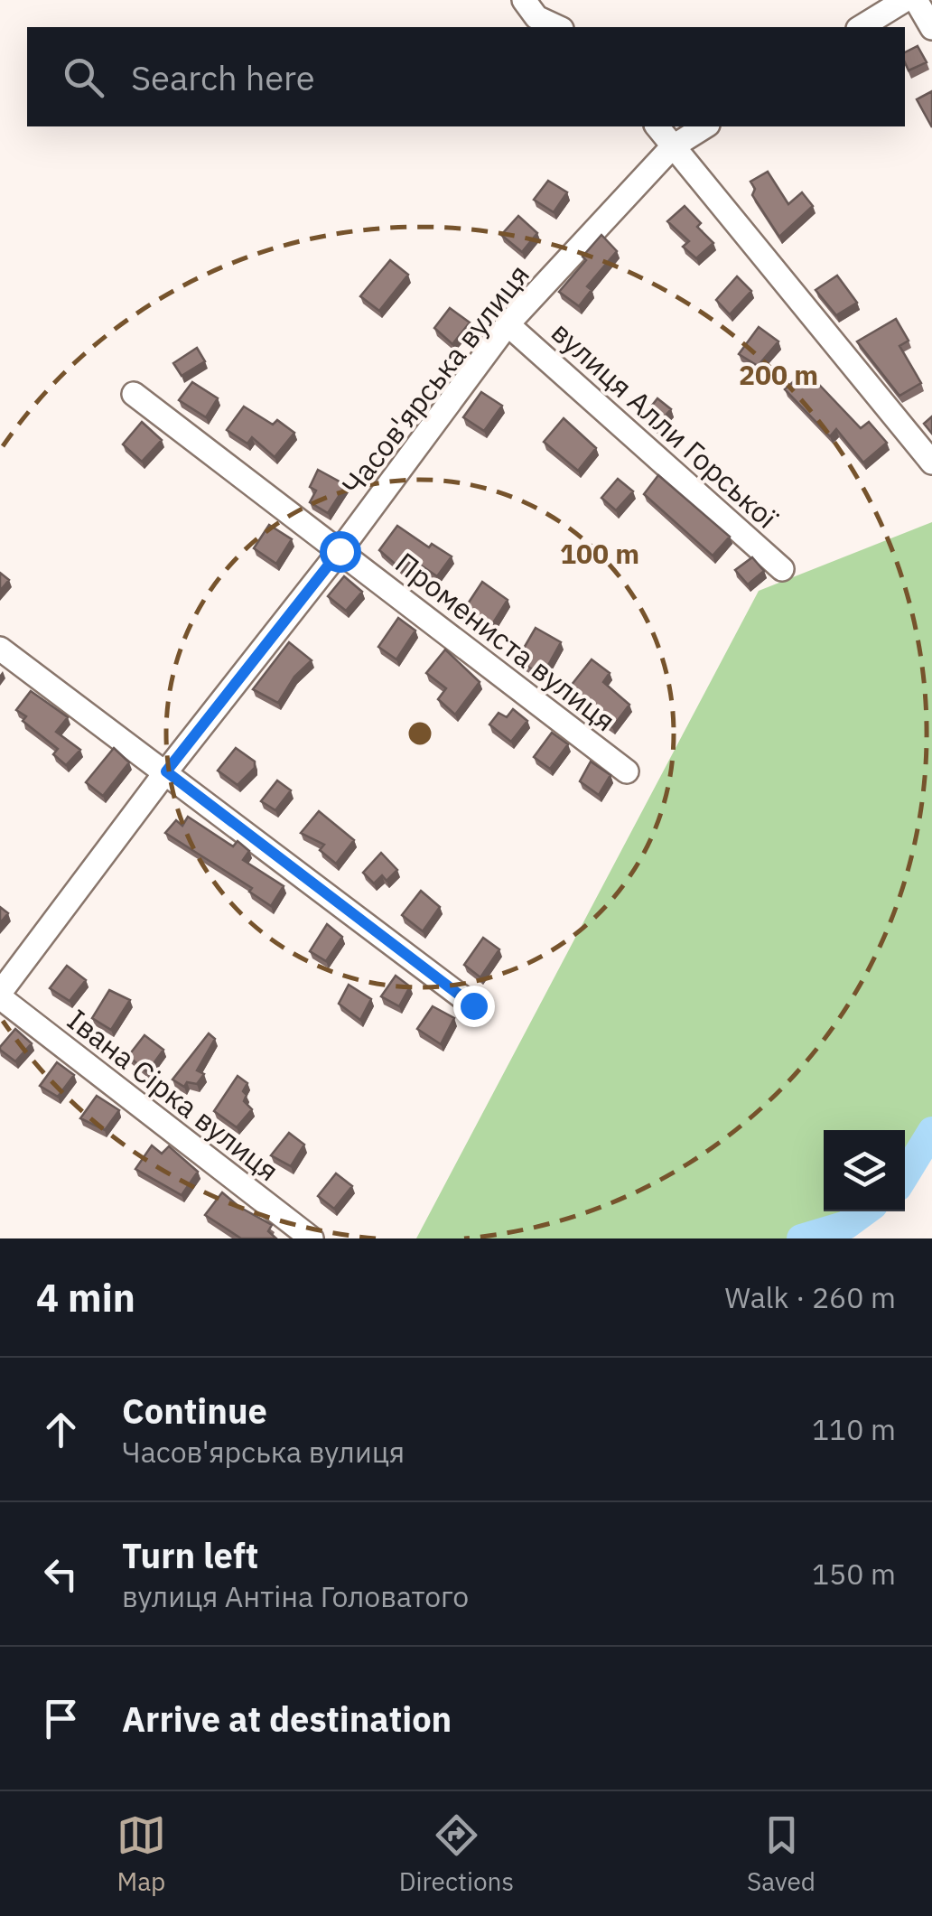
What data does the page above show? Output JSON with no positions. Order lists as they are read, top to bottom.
{
  "streets": {
    "street": [
      "Часов'ярська вулиця",
      "вулиця Алли Горської",
      "Промениста вулиця",
      "Івана Сірка вулиця"
    ]
  },
  "crossings": [
    ["Часов'ярська вулиця", "вулиця Алли Горської"],
    ["Часов'ярська вулиця", "Промениста вулиця"],
    ["Часов'ярська вулиця", "Івана Сірка вулиця"]
  ],
  "page": {
    "search": "Search here",
    "heading": ["4 min", "Walk · 260 m"],
    "list": [
      ["Continue", "Часов'ярська вулиця", "110 m"],
      ["Turn left", "вулиця Антіна Головатого", "150 m"],
      "Arrive at destination"
    ],
    "nav": ["Map", "Directions", "Saved"]
  },
  "rings": ["200 m", "100 m"]
}
